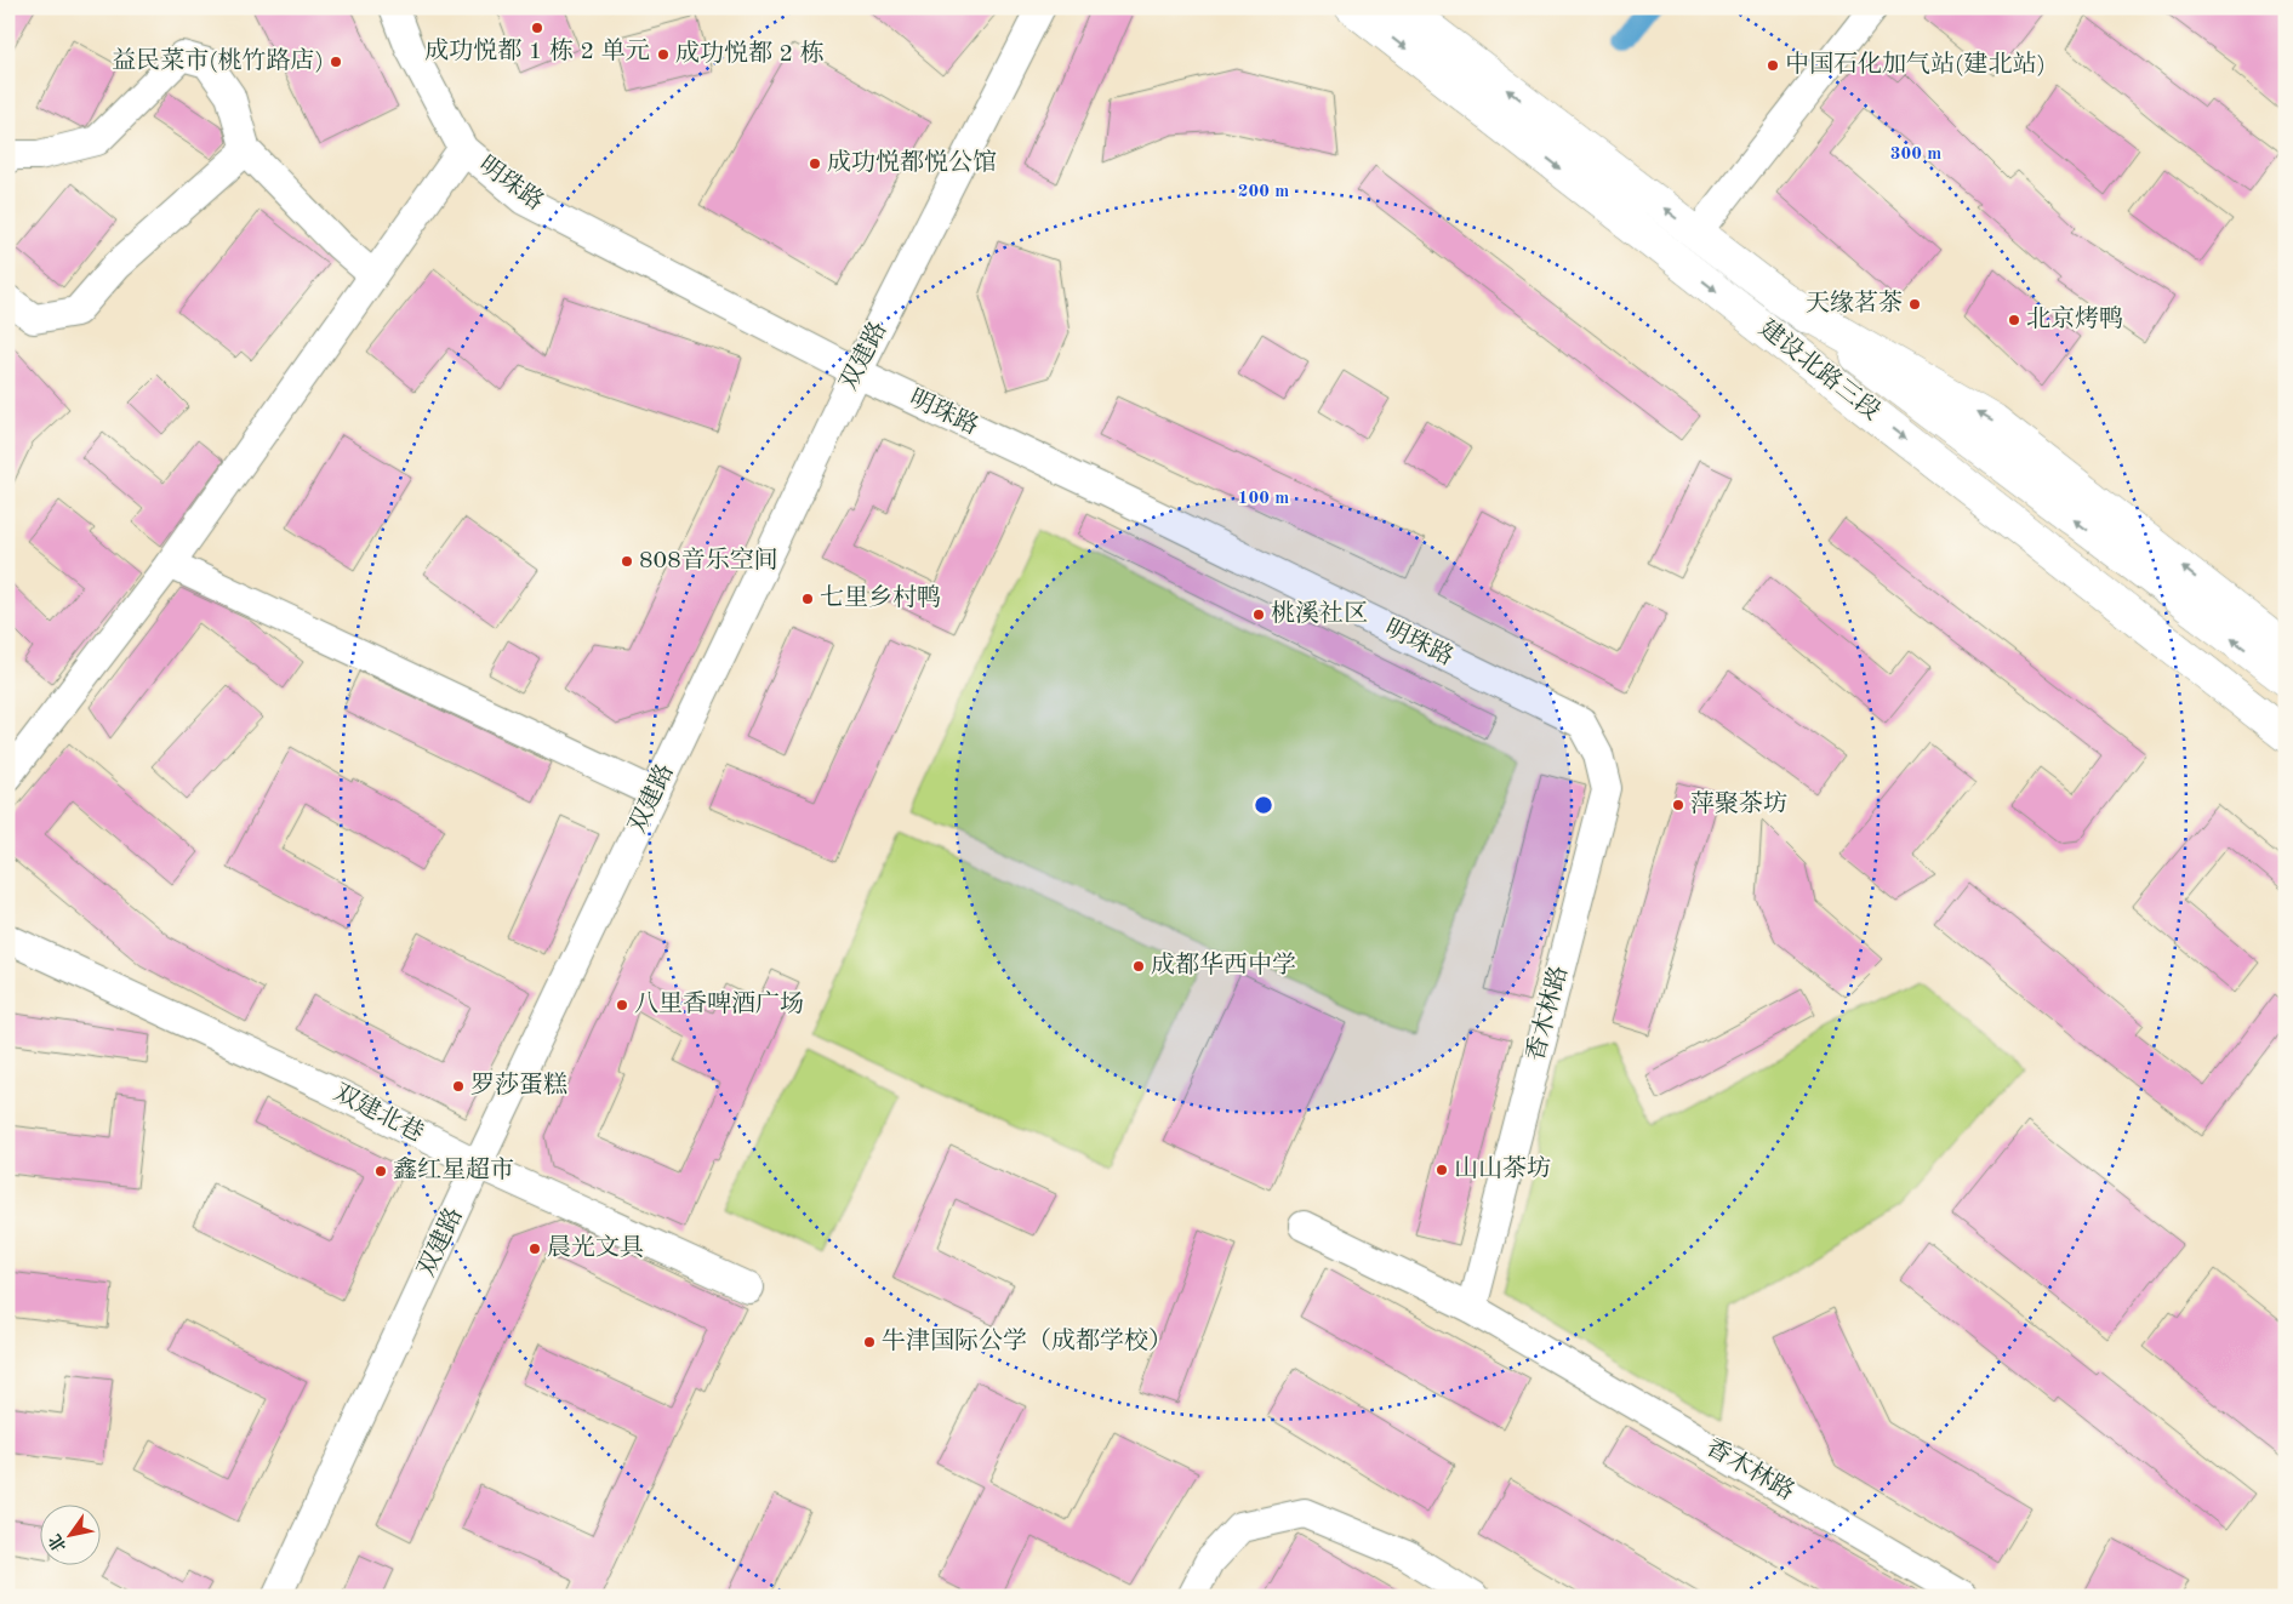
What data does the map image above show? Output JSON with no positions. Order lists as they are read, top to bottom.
{
  "streets": {
    "main road": ["建设北路三段"],
    "street": [
      "明珠路",
      "双建路",
      "香木林路",
      "双建北巷"
    ]
  },
  "crossings": [
    ["明珠路", "双建路"],
    ["明珠路", "香木林路"],
    ["双建路", "双建北巷"]
  ],
  "places": [
    "成功悦都 1 栋 2 单元",
    "成功悦都 2 栋",
    "益民菜市(桃竹路店)",
    "中国石化加气站(建北站)",
    "成功悦都悦公馆",
    "天缘茗茶",
    "北京烤鸭",
    "808音乐空间",
    "七里乡村鸭",
    "桃溪社区",
    "萍聚茶坊",
    "成都华西中学",
    "八里香啤酒广场",
    "罗莎蛋糕",
    "山山茶坊",
    "鑫红星超市",
    "晨光文具",
    "牛津国际公学（成都学校）"
  ],
  "north": "bottom left",
  "rings": ["300 m", "200 m", "100 m"]
}
